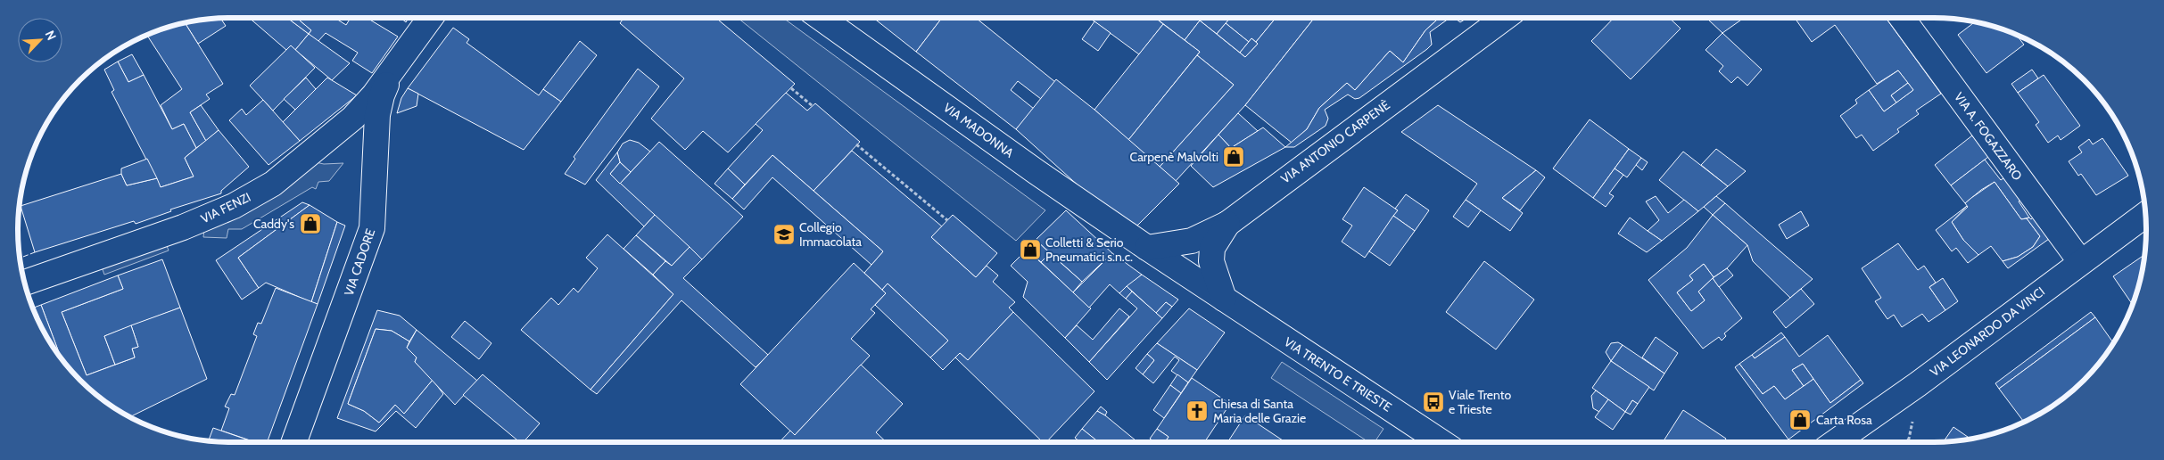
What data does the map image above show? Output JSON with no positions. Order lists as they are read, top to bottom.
{
  "streets": {
    "street": [
      "VIA MADONNA",
      "VIA A. FOGAZZARO",
      "VIA ANTONIO CARPENÈ",
      "VIA FENZI",
      "VIA CADORE",
      "VIA LEONARDO DA VINCI",
      "VIA TRENTO E TRIESTE"
    ]
  },
  "crossings": [
    ["VIA MADONNA", "VIA ANTONIO CARPENÈ"],
    ["VIA MADONNA", "VIA TRENTO E TRIESTE"],
    ["VIA A. FOGAZZARO", "VIA LEONARDO DA VINCI"],
    ["VIA ANTONIO CARPENÈ", "VIA TRENTO E TRIESTE"],
    ["VIA FENZI", "VIA CADORE"]
  ],
  "places": {
    "shop": [
      "Carpenè Malvolti",
      "Caddy's",
      "Colletti & Serio Pneumatici s.n.c.",
      "Carta Rosa"
    ],
    "school or university": ["Collegio Immacolata"],
    "bus stop": ["Viale Trento e Trieste"],
    "church": ["Chiesa di Santa Maria delle Grazie"]
  },
  "north": "top right"
}
